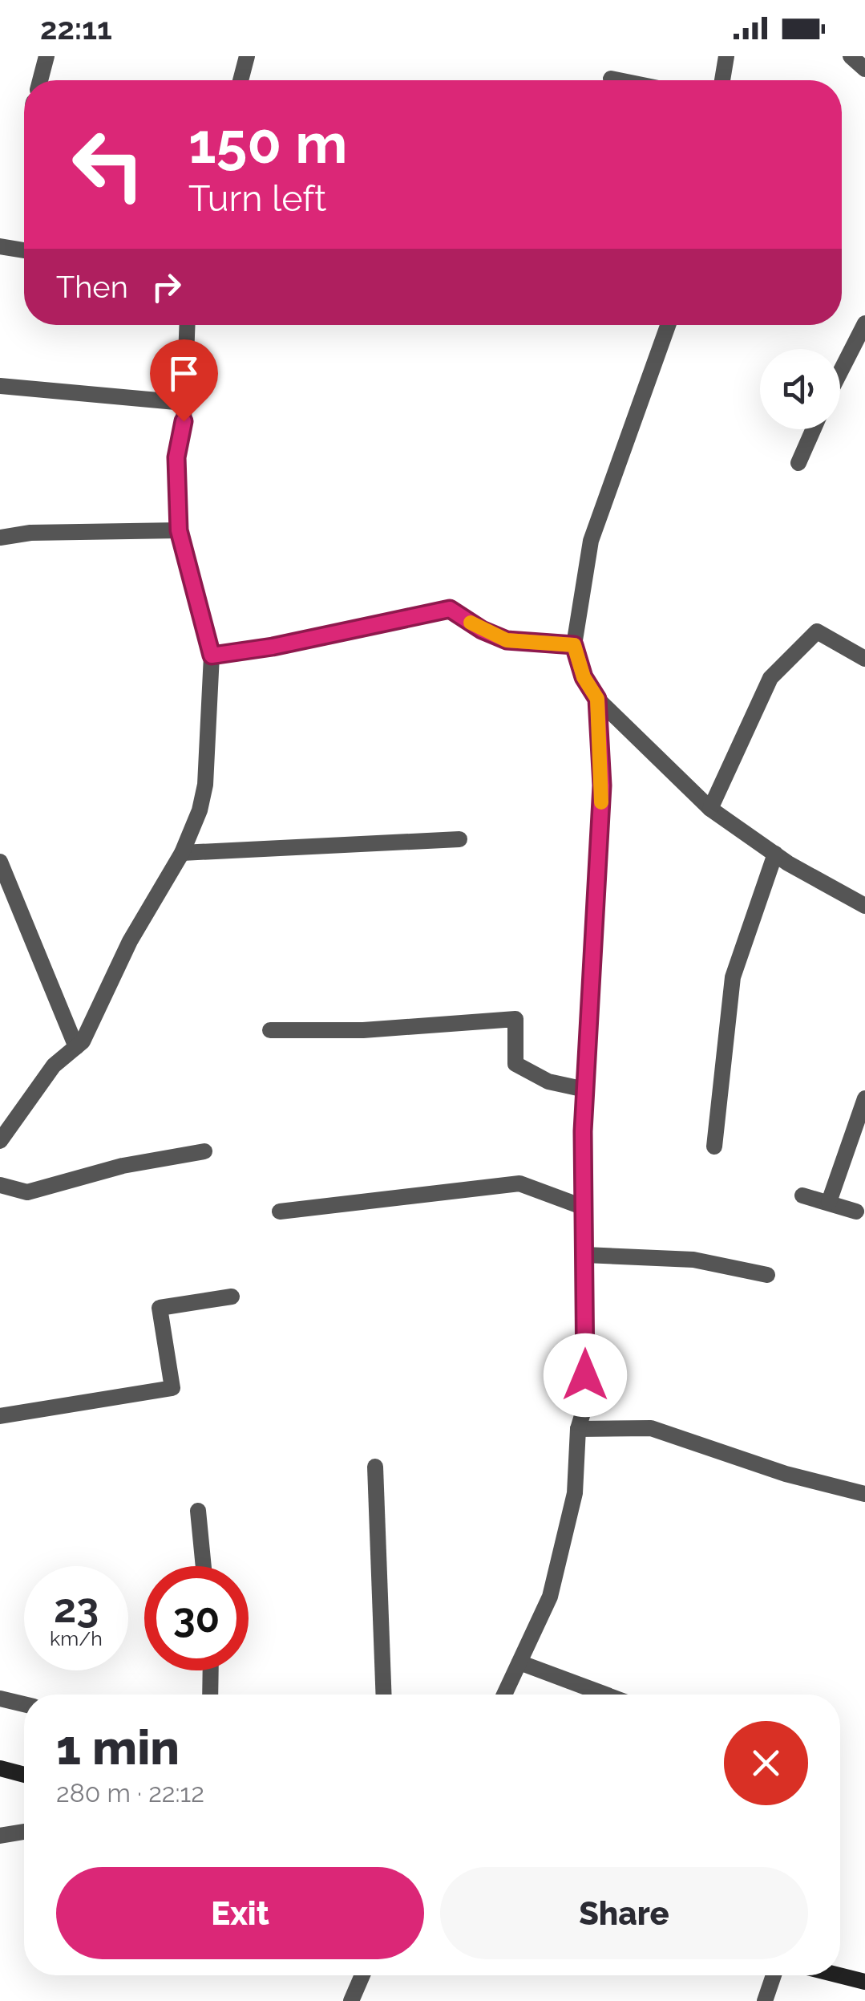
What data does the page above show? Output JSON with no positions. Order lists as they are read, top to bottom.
{
  "page": {
    "status": "22:11",
    "turn": ["150 m", "Turn left"],
    "then": "Then",
    "speed": "23 km/h",
    "limit": "30",
    "heading": ["1 min", "280 m · 22:12"],
    "buttons": ["Exit", "Share"]
  }
}
